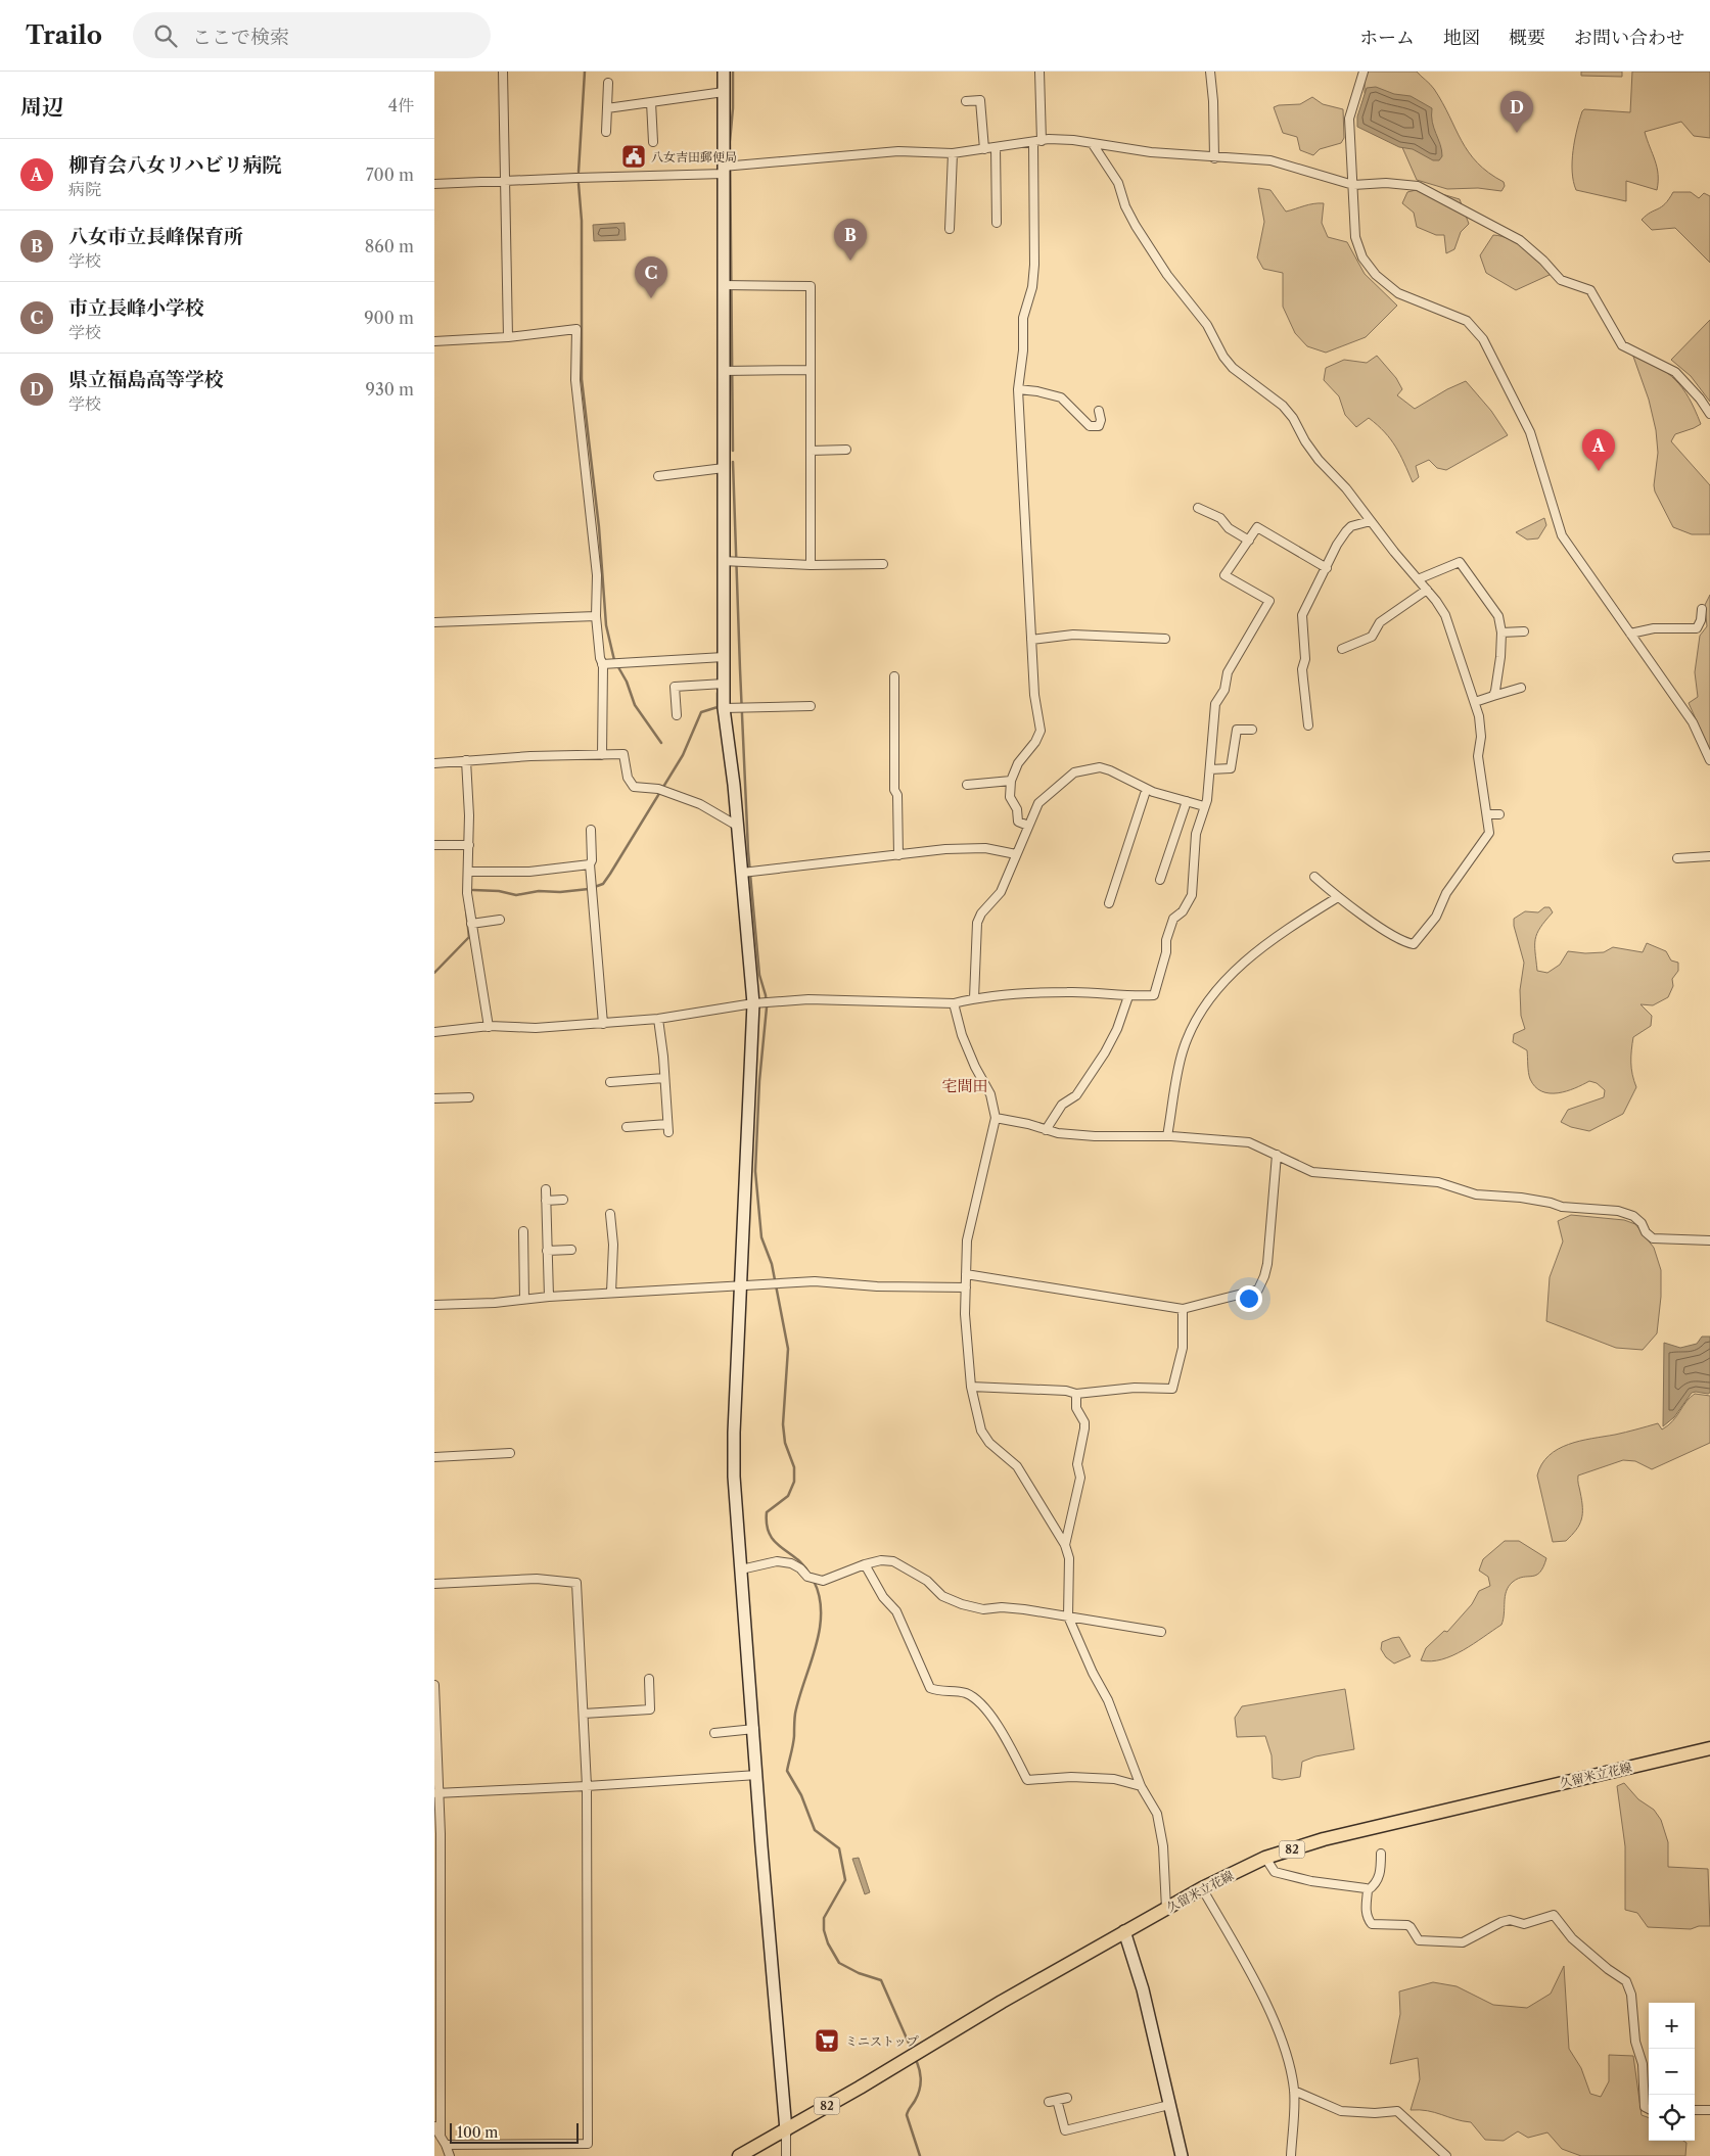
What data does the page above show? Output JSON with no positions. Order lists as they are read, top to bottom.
{
  "streets": {
    "main road": ["久留米立花線", "82"]
  },
  "districts": ["宅間田"],
  "places": {
    "public building": ["八女吉田郵便局"],
    "supermarket": ["ミニストップ"]
  },
  "scale_bar": "100 m",
  "page": {
    "header": "Trailo",
    "search": "ここで検索",
    "nav": [
      "ホーム",
      "地図",
      "概要",
      "お問い合わせ"
    ],
    "heading": ["周辺", "4件"],
    "pins": [
      "D",
      "B",
      "C",
      "A"
    ],
    "list": [
      {
        "mark": "A",
        "name": "柳育会八女リハビリ病院",
        "note": "病院",
        "value": "700 m"
      },
      {
        "mark": "B",
        "name": "八女市立長峰保育所",
        "note": "学校",
        "value": "860 m"
      },
      {
        "mark": "C",
        "name": "市立長峰小学校",
        "note": "学校",
        "value": "900 m"
      },
      {
        "mark": "D",
        "name": "県立福島高等学校",
        "note": "学校",
        "value": "930 m"
      }
    ],
    "map_buttons": ["+", "−"],
    "scale": "100 m"
  }
}
